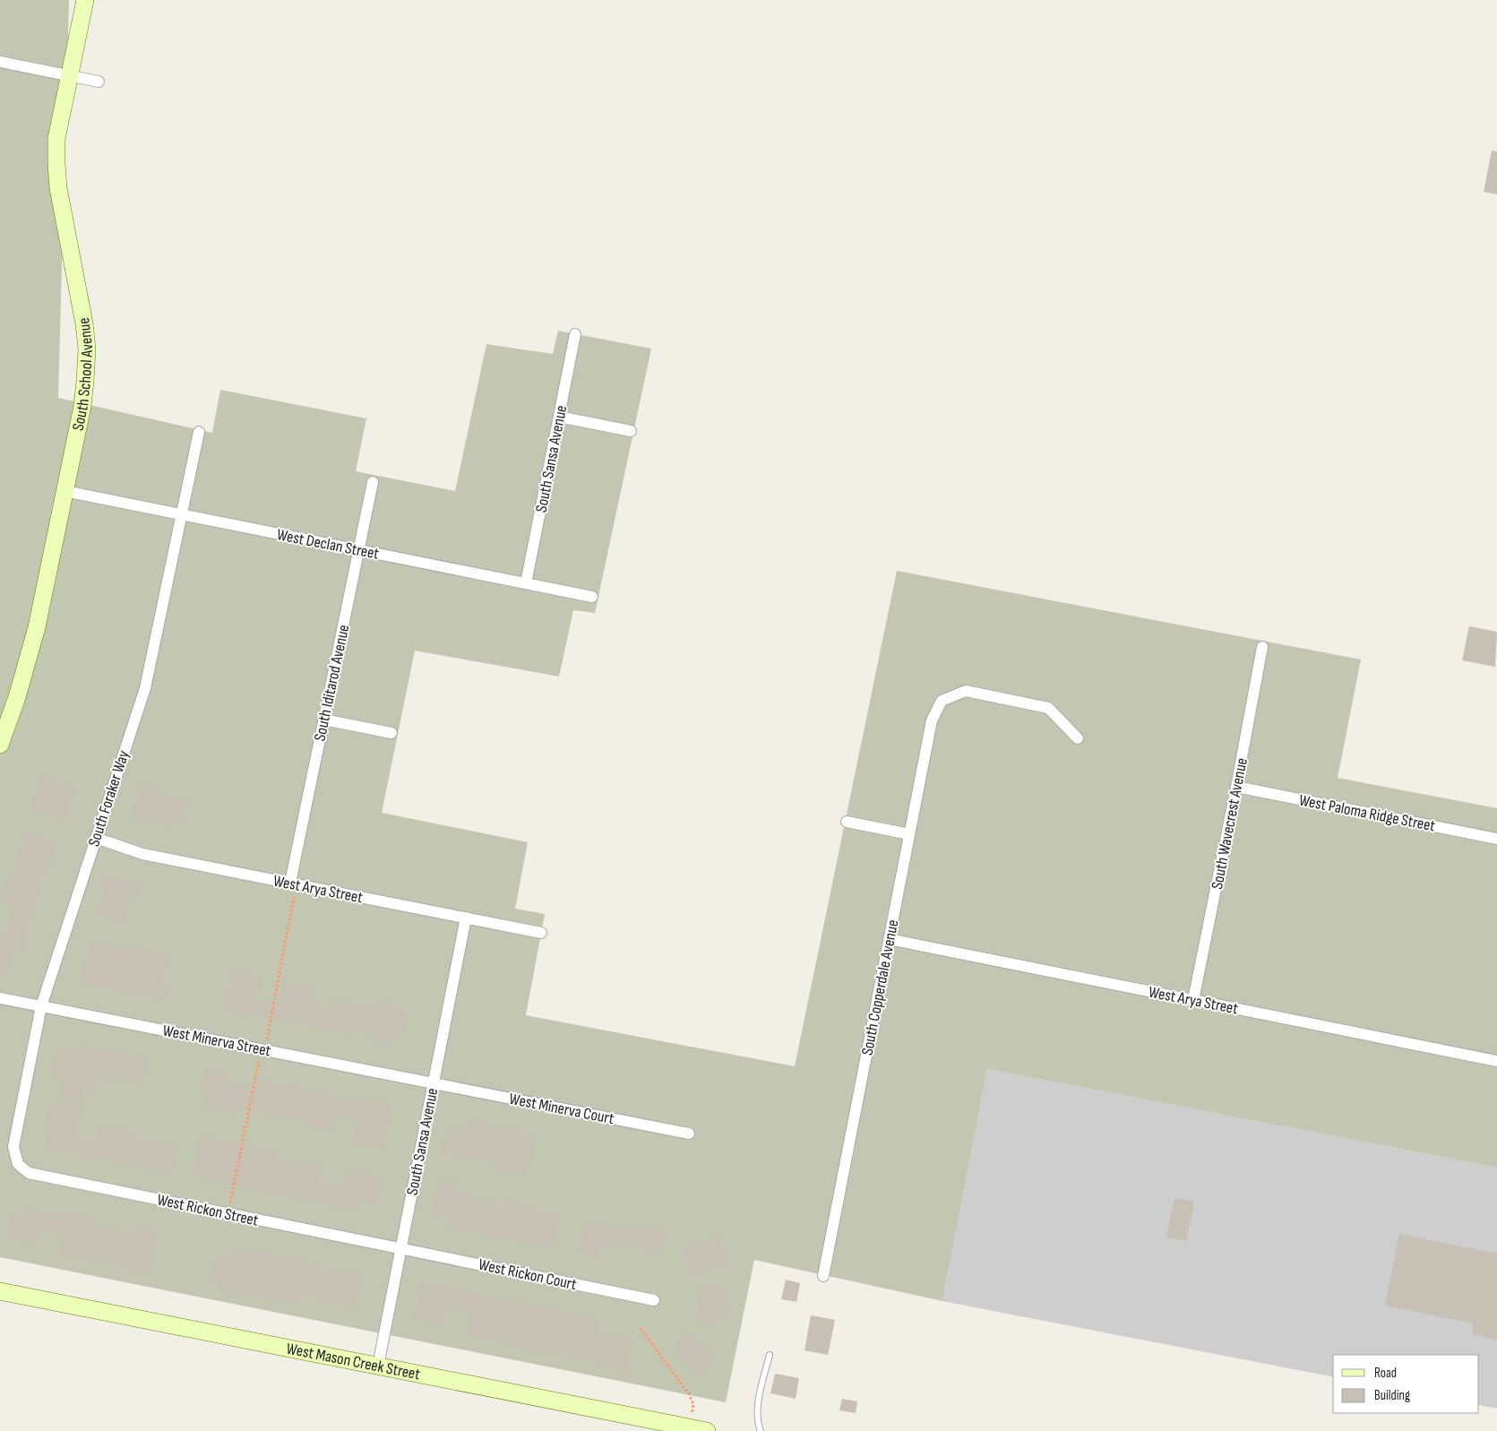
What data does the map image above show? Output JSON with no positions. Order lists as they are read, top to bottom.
{
  "streets": {
    "street": [
      "South School Avenue",
      "South Sansa Avenue",
      "West Declan Street",
      "South Iditarod Avenue",
      "South Foraker Way",
      "West Paloma Ridge Street",
      "South Wavecrest Avenue",
      "West Arya Street",
      "South Copperdale Avenue",
      "West Minerva Street",
      "West Minerva Court",
      "West Rickon Street",
      "West Rickon Court",
      "West Mason Creek Street"
    ]
  },
  "crossings": [
    ["South School Avenue", "West Declan Street"],
    ["South Sansa Avenue", "West Declan Street"],
    ["South Sansa Avenue", "West Arya Street"],
    ["South Sansa Avenue", "West Minerva Street"],
    ["South Sansa Avenue", "West Minerva Court"],
    ["South Sansa Avenue", "West Rickon Street"],
    ["South Sansa Avenue", "West Rickon Court"],
    ["South Sansa Avenue", "West Mason Creek Street"],
    ["West Declan Street", "South Iditarod Avenue"],
    ["West Declan Street", "South Foraker Way"],
    ["South Iditarod Avenue", "West Arya Street"],
    ["South Foraker Way", "West Arya Street"],
    ["South Foraker Way", "West Minerva Street"],
    ["South Foraker Way", "West Rickon Street"],
    ["West Paloma Ridge Street", "South Wavecrest Avenue"],
    ["South Wavecrest Avenue", "West Arya Street"],
    ["West Arya Street", "South Copperdale Avenue"],
    ["West Minerva Street", "West Minerva Court"],
    ["West Rickon Street", "West Rickon Court"]
  ],
  "legend": ["Road", "Building"]
}
